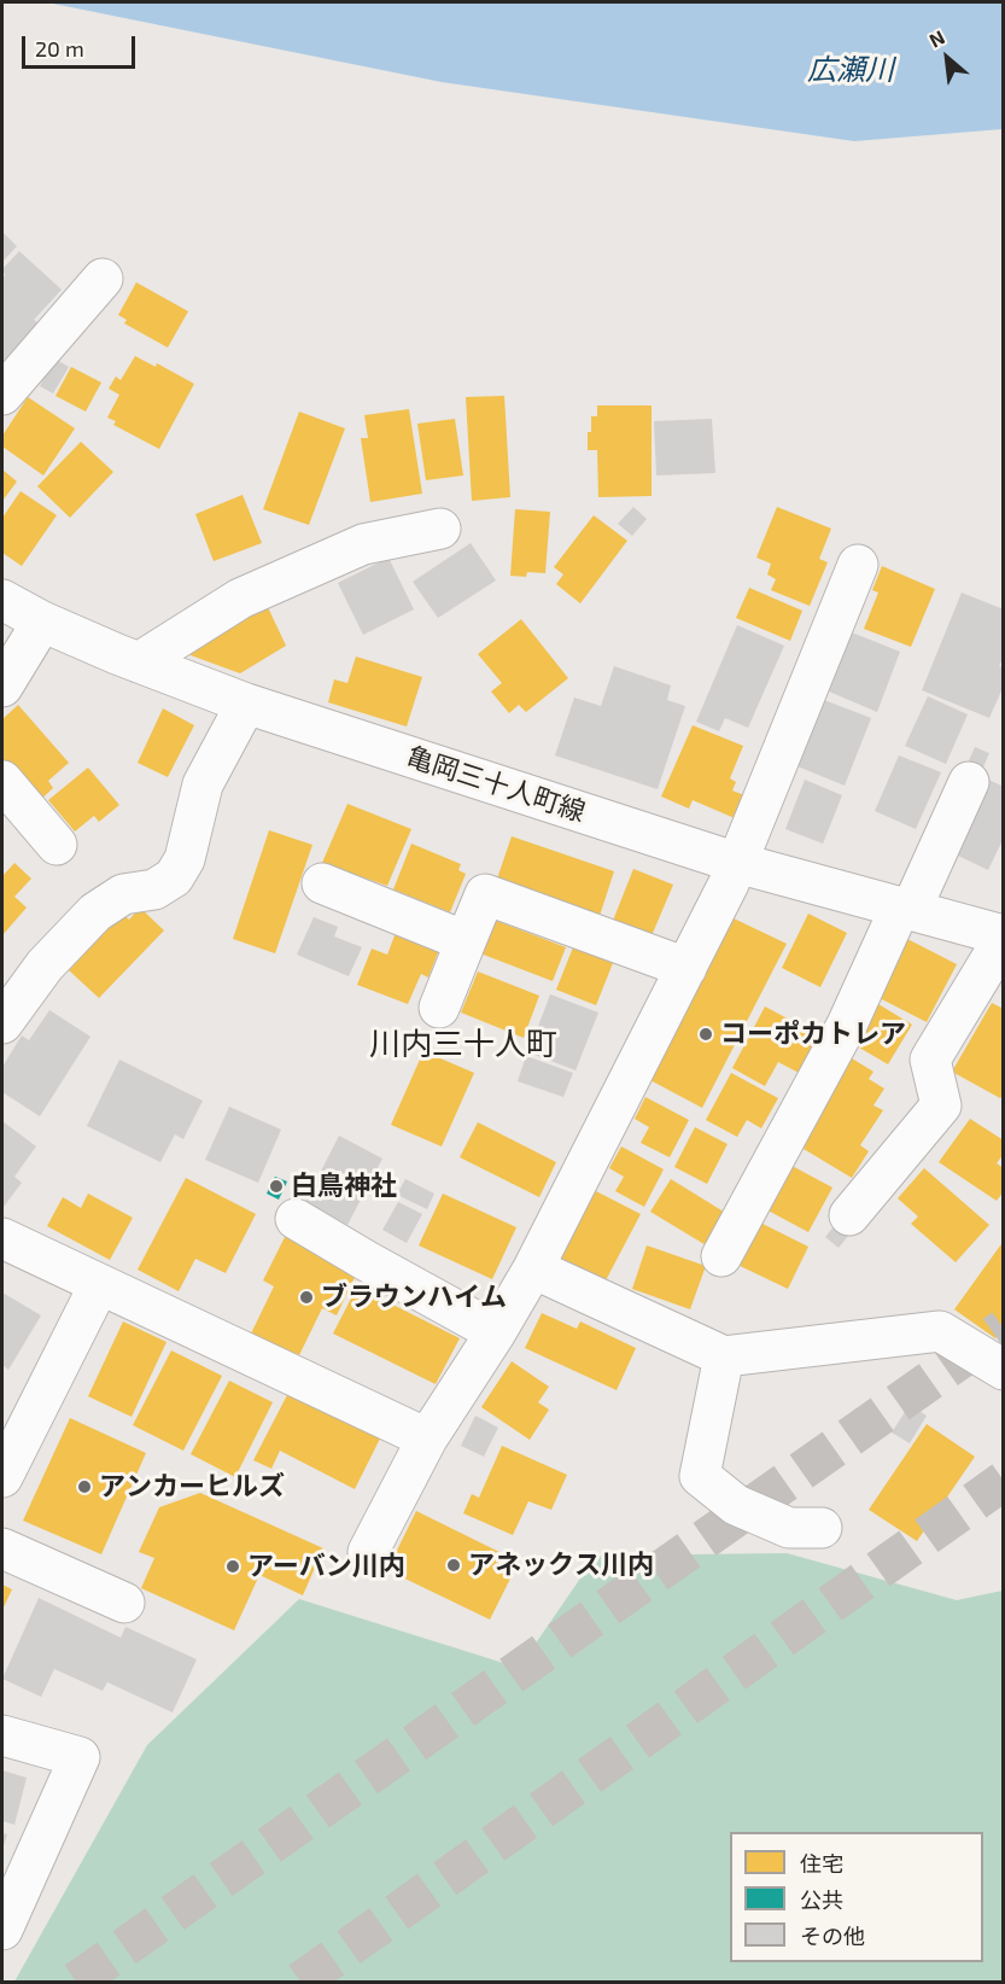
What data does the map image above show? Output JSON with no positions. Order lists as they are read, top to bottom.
{
  "streets": {
    "street": ["亀岡三十人町線"]
  },
  "districts": ["川内三十人町"],
  "water": ["広瀬川"],
  "places": [
    "コーポカトレア",
    "白鳥神社",
    "ブラウンハイム",
    "アンカーヒルズ",
    "アネックス川内",
    "アーバン川内"
  ],
  "legend": ["住宅", "公共", "その他"],
  "scale_bar": "20 m",
  "north": "top left"
}
